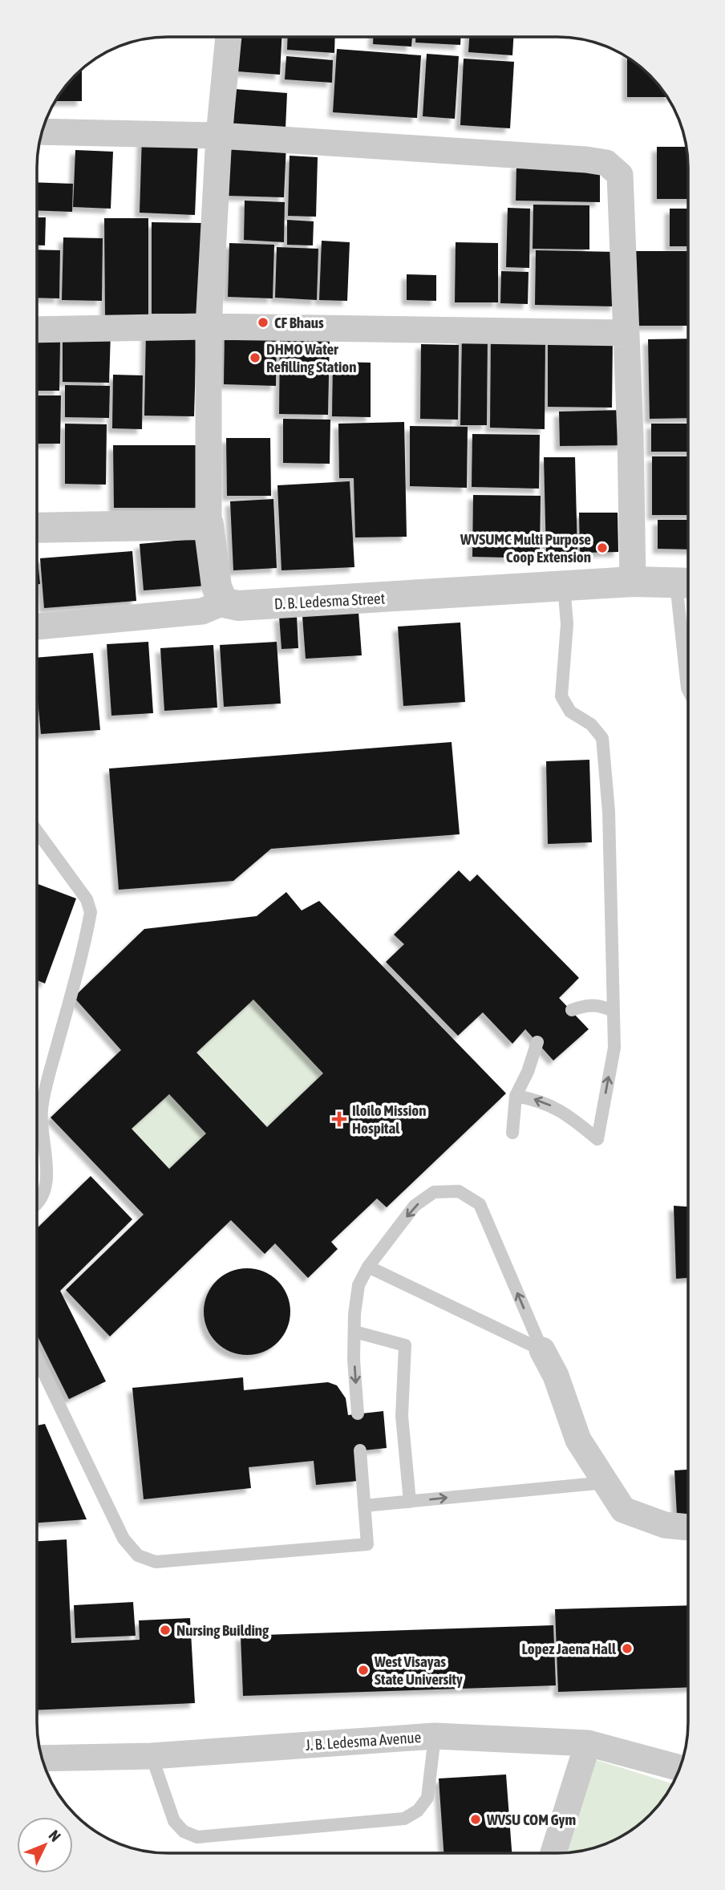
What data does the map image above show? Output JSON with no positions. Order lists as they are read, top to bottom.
{
  "streets": {
    "street": ["D. B. Ledesma Street", "J. B. Ledesma Avenue"]
  },
  "places": {
    "other": [
      "CF Bhaus",
      "DHMO Water Refilling Station",
      "WVSUMC Multi Purpose Coop Extension",
      "Nursing Building",
      "Lopez Jaena Hall",
      "West Visayas State University",
      "WVSU COM Gym"
    ],
    "health": ["Iloilo Mission Hospital"]
  },
  "north": "top right"
}
